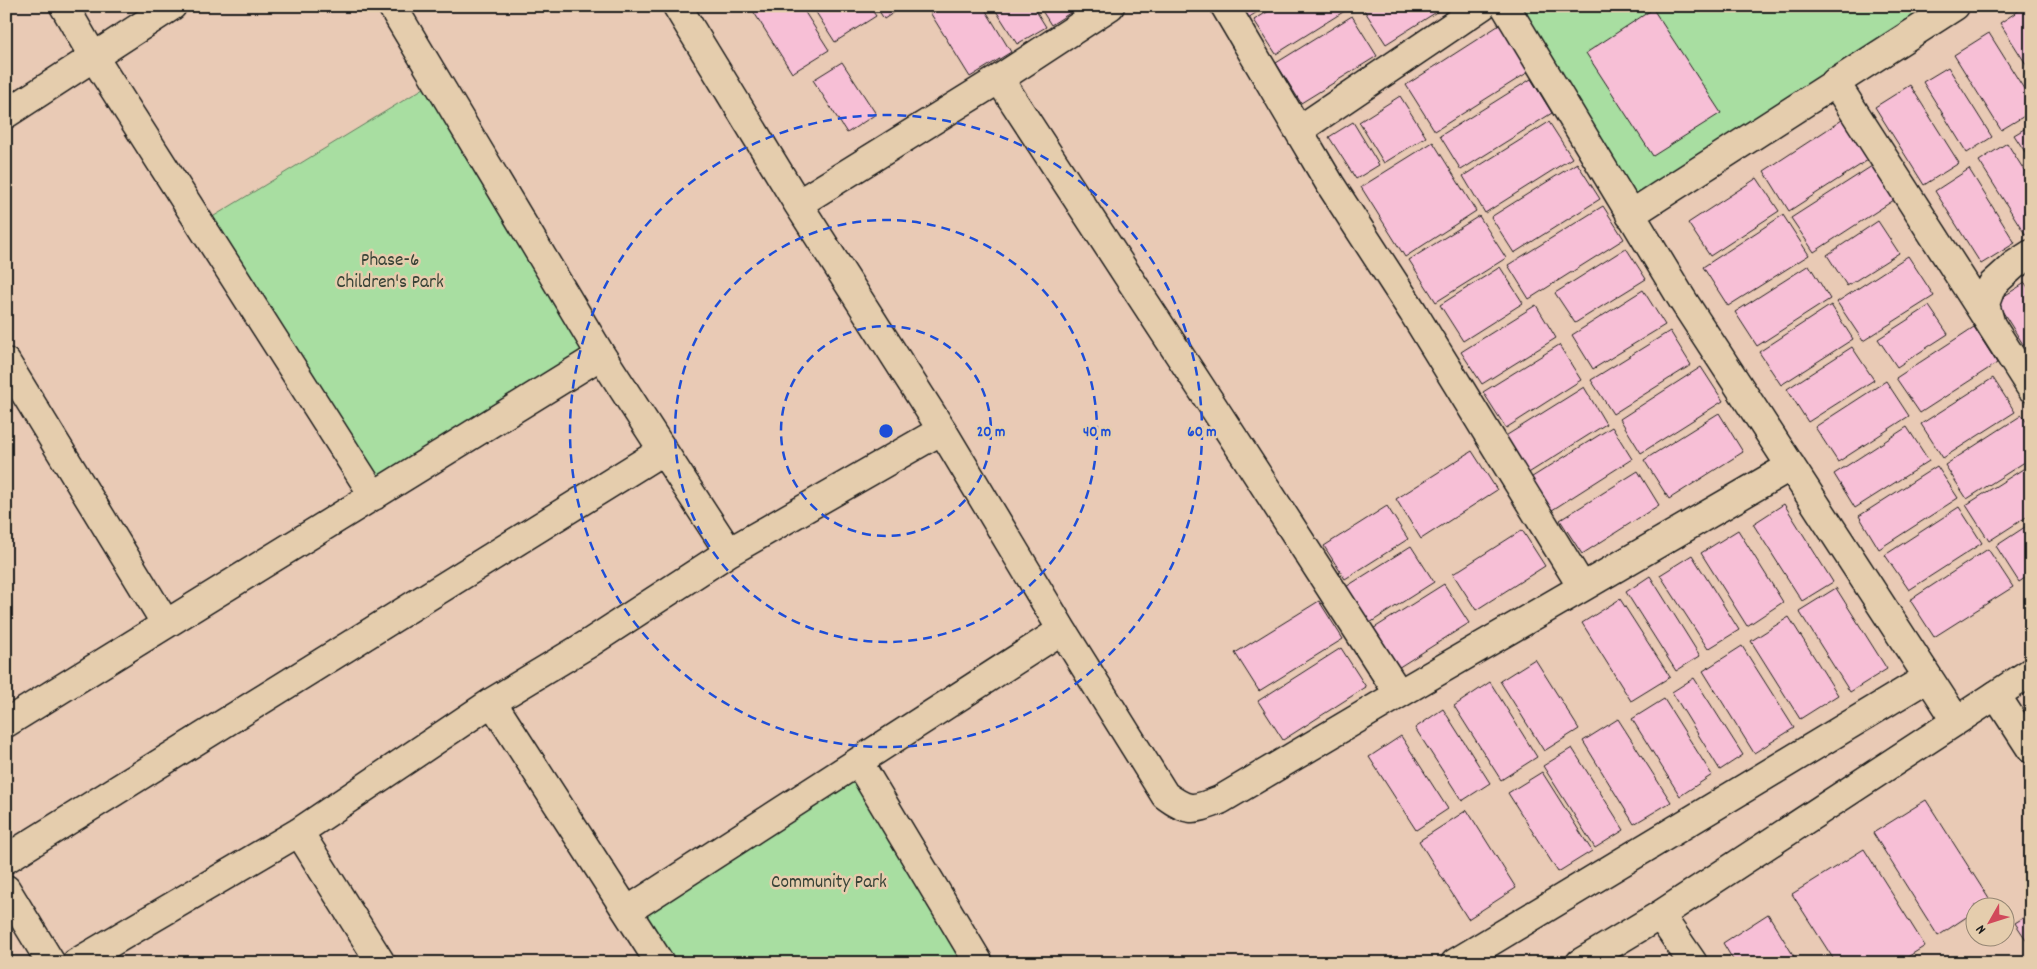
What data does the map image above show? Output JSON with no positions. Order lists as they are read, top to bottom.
{
  "parks": ["Phase-6 Children's Park", "Community Park"],
  "north": "bottom left",
  "rings": ["20 m", "40 m", "60 m"]
}
